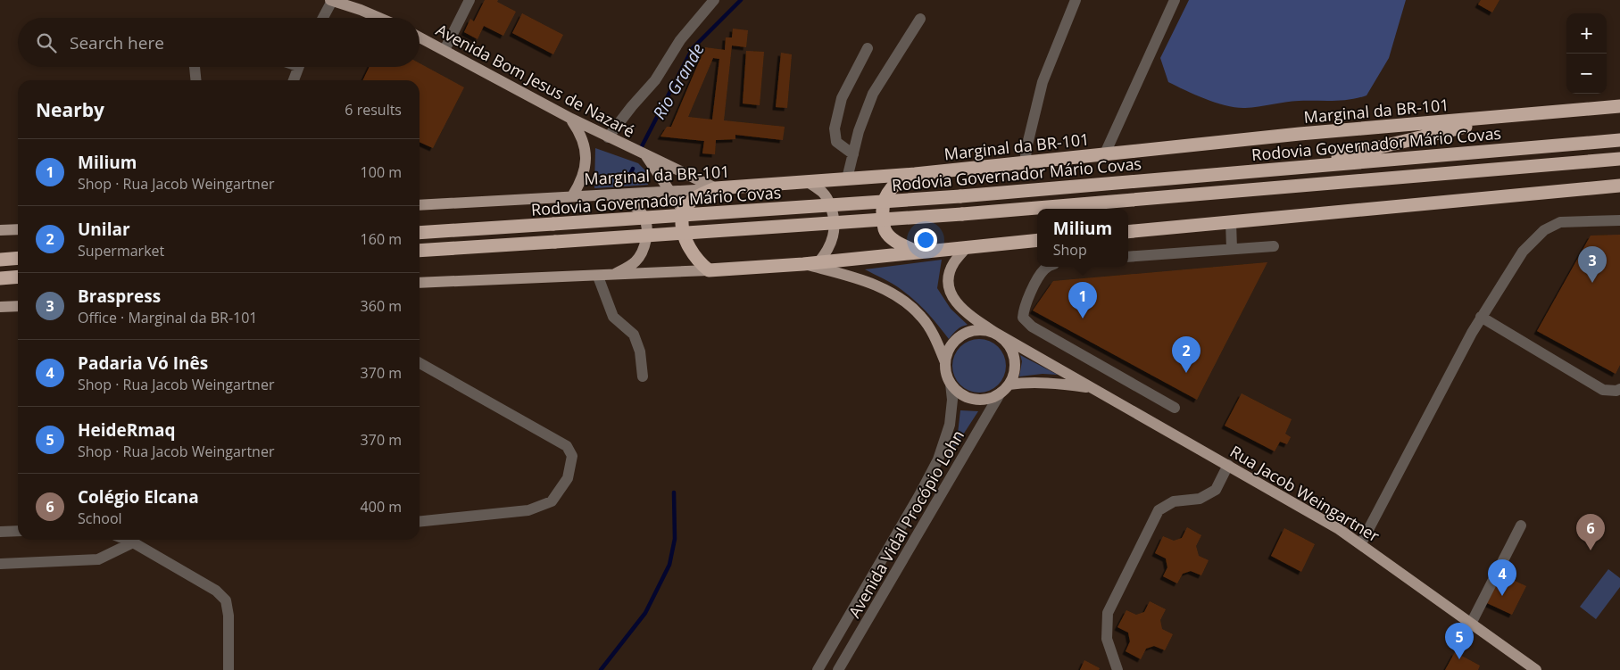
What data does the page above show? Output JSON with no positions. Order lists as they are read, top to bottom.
{
  "streets": {
    "highway": ["Marginal da BR-101", "Rodovia Governador Mário Covas"],
    "main road": ["Avenida Bom Jesus de Nazaré", "Rua Jacob Weingartner"],
    "street": ["Avenida Vidal Procópio Lohn"]
  },
  "crossings": [
    ["Avenida Bom Jesus de Nazaré", "Marginal da BR-101"],
    ["Rua Jacob Weingartner", "Avenida Vidal Procópio Lohn"]
  ],
  "water": ["Rio Grande"],
  "page": {
    "map_buttons": ["+", "−"],
    "search": "Search here",
    "heading": ["Nearby", "6 results"],
    "list": [
      {
        "mark": "1",
        "name": "Milium",
        "note": "Shop · Rua Jacob Weingartner",
        "value": "100 m"
      },
      {
        "mark": "2",
        "name": "Unilar",
        "note": "Supermarket",
        "value": "160 m"
      },
      {
        "mark": "3",
        "name": "Braspress",
        "note": "Office · Marginal da BR-101",
        "value": "360 m"
      },
      {
        "mark": "4",
        "name": "Padaria Vó Inês",
        "note": "Shop · Rua Jacob Weingartner",
        "value": "370 m"
      },
      {
        "mark": "5",
        "name": "HeideRmaq",
        "note": "Shop · Rua Jacob Weingartner",
        "value": "370 m"
      },
      {
        "mark": "6",
        "name": "Colégio Elcana",
        "note": "School",
        "value": "400 m"
      }
    ],
    "popup": ["Milium", "Shop"],
    "pins": [
      "3",
      "1",
      "2",
      "6",
      "4",
      "5"
    ]
  }
}
